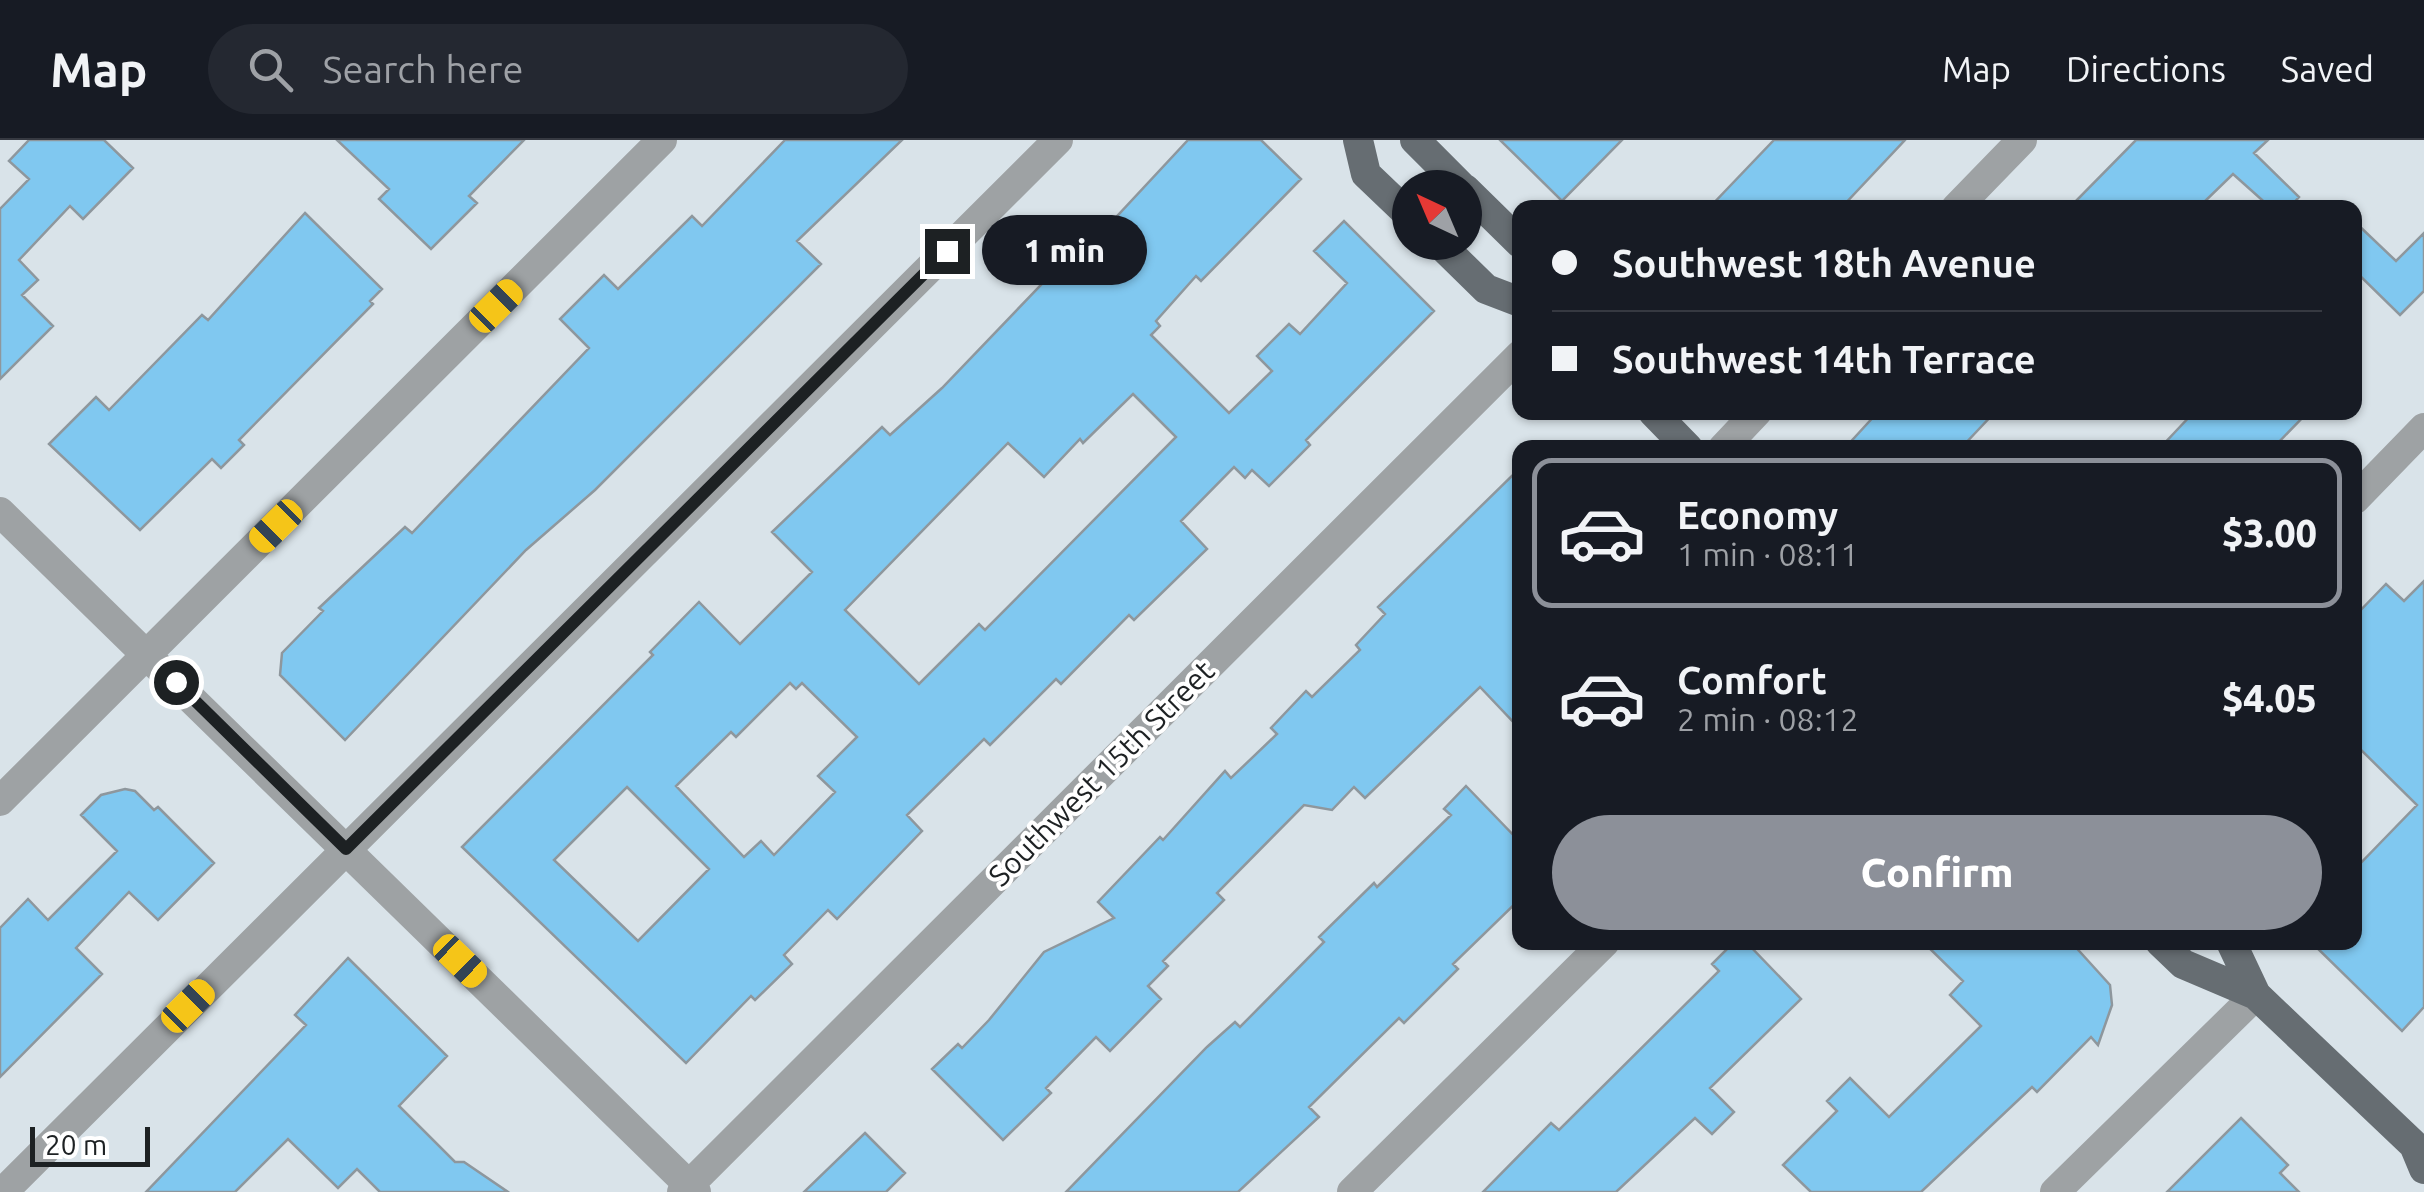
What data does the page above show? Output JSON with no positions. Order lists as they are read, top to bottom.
{
  "streets": {
    "street": ["Southwest 15th Street"]
  },
  "scale_bar": "20 m",
  "north": "top left",
  "page": {
    "header": "Map",
    "search": "Search here",
    "nav": ["Map", "Directions", "Saved"],
    "banner": ["Southwest 18th Avenue", "Southwest 14th Terrace"],
    "bubble": "1 min",
    "list": [
      {
        "name": "Economy",
        "note": "1 min · 08:11",
        "value": "$3.00"
      },
      {
        "name": "Comfort",
        "note": "2 min · 08:12",
        "value": "$4.05"
      }
    ],
    "buttons": "Confirm",
    "scale": "20 m"
  }
}
